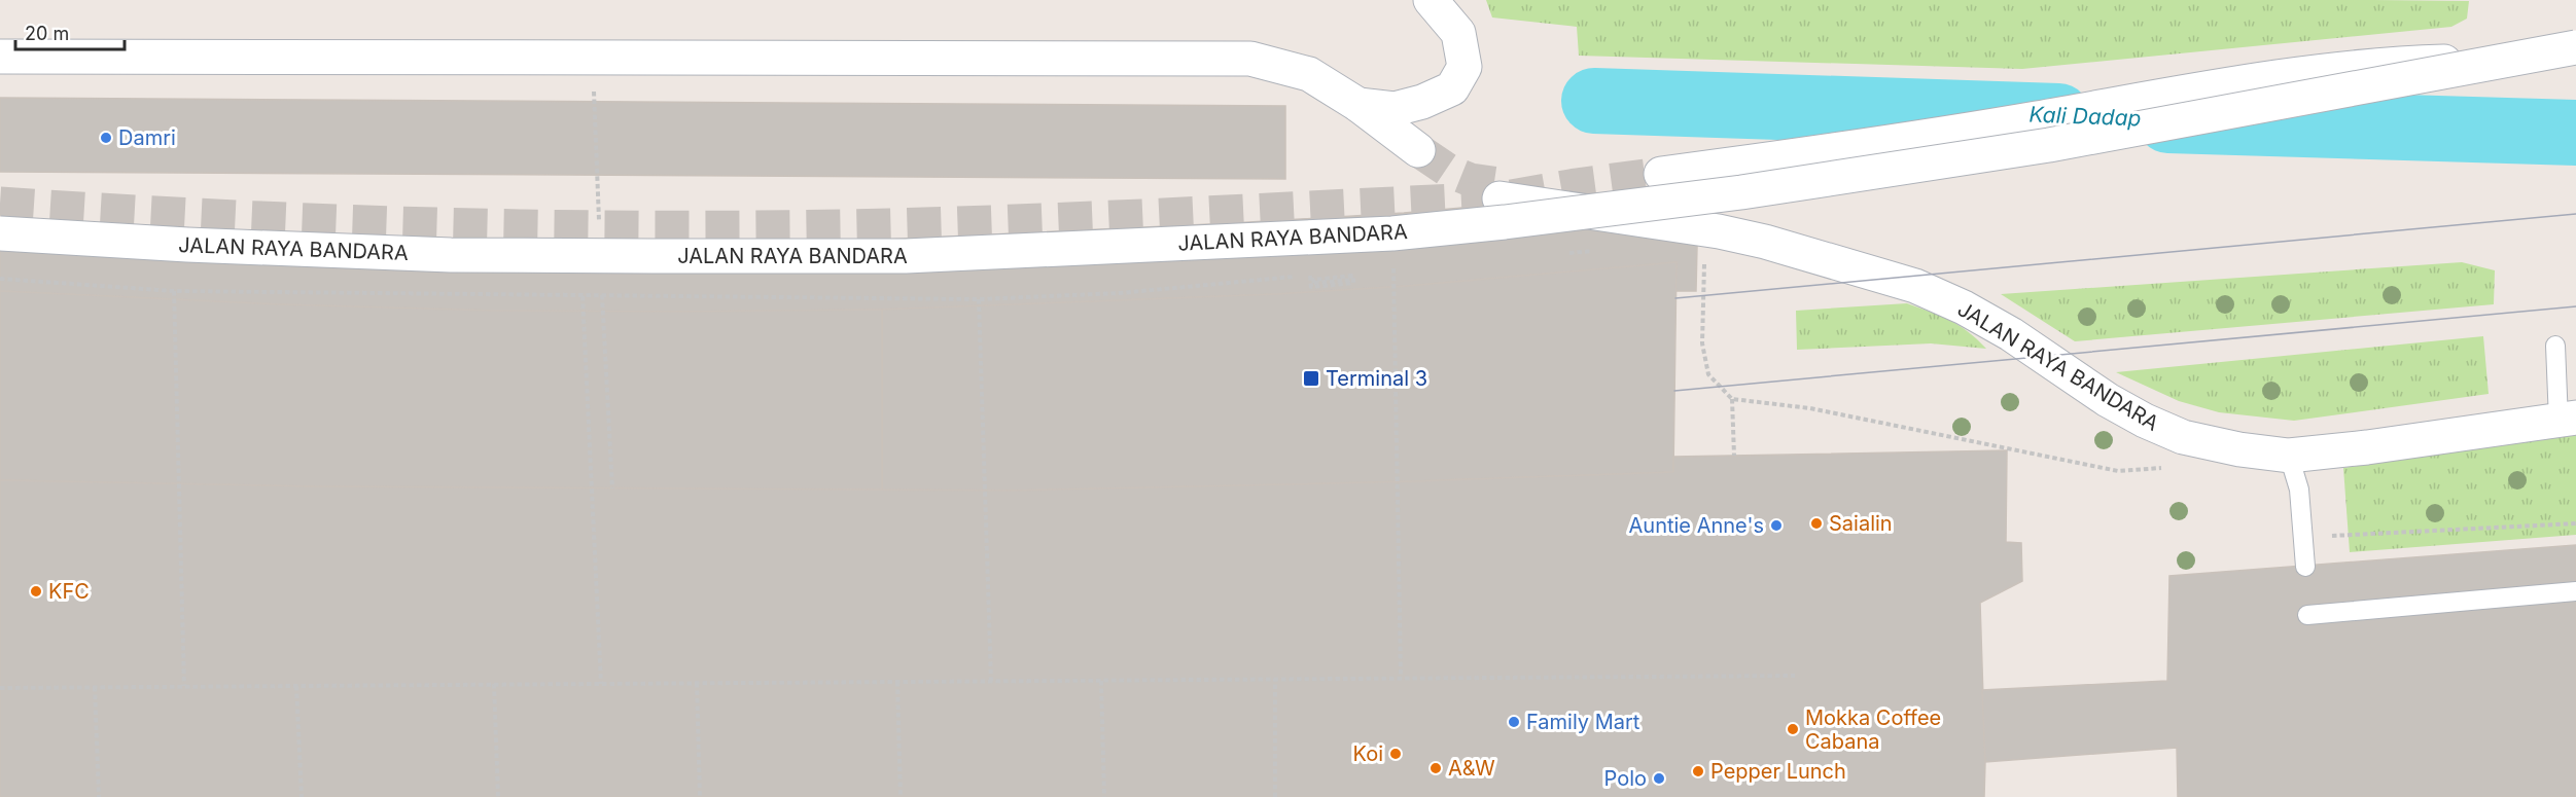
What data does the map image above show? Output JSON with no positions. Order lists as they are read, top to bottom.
{
  "streets": {
    "street": ["JALAN RAYA BANDARA"]
  },
  "water": ["Kali Dadap"],
  "places": {
    "other": [
      "Damri",
      "Saialin",
      "Auntie Anne's",
      "KFC",
      "Family Mart",
      "Mokka Coffee Cabana",
      "Koi",
      "A&W",
      "Pepper Lunch",
      "Polo"
    ],
    "transit": ["Terminal 3"]
  },
  "scale_bar": "20 m"
}
